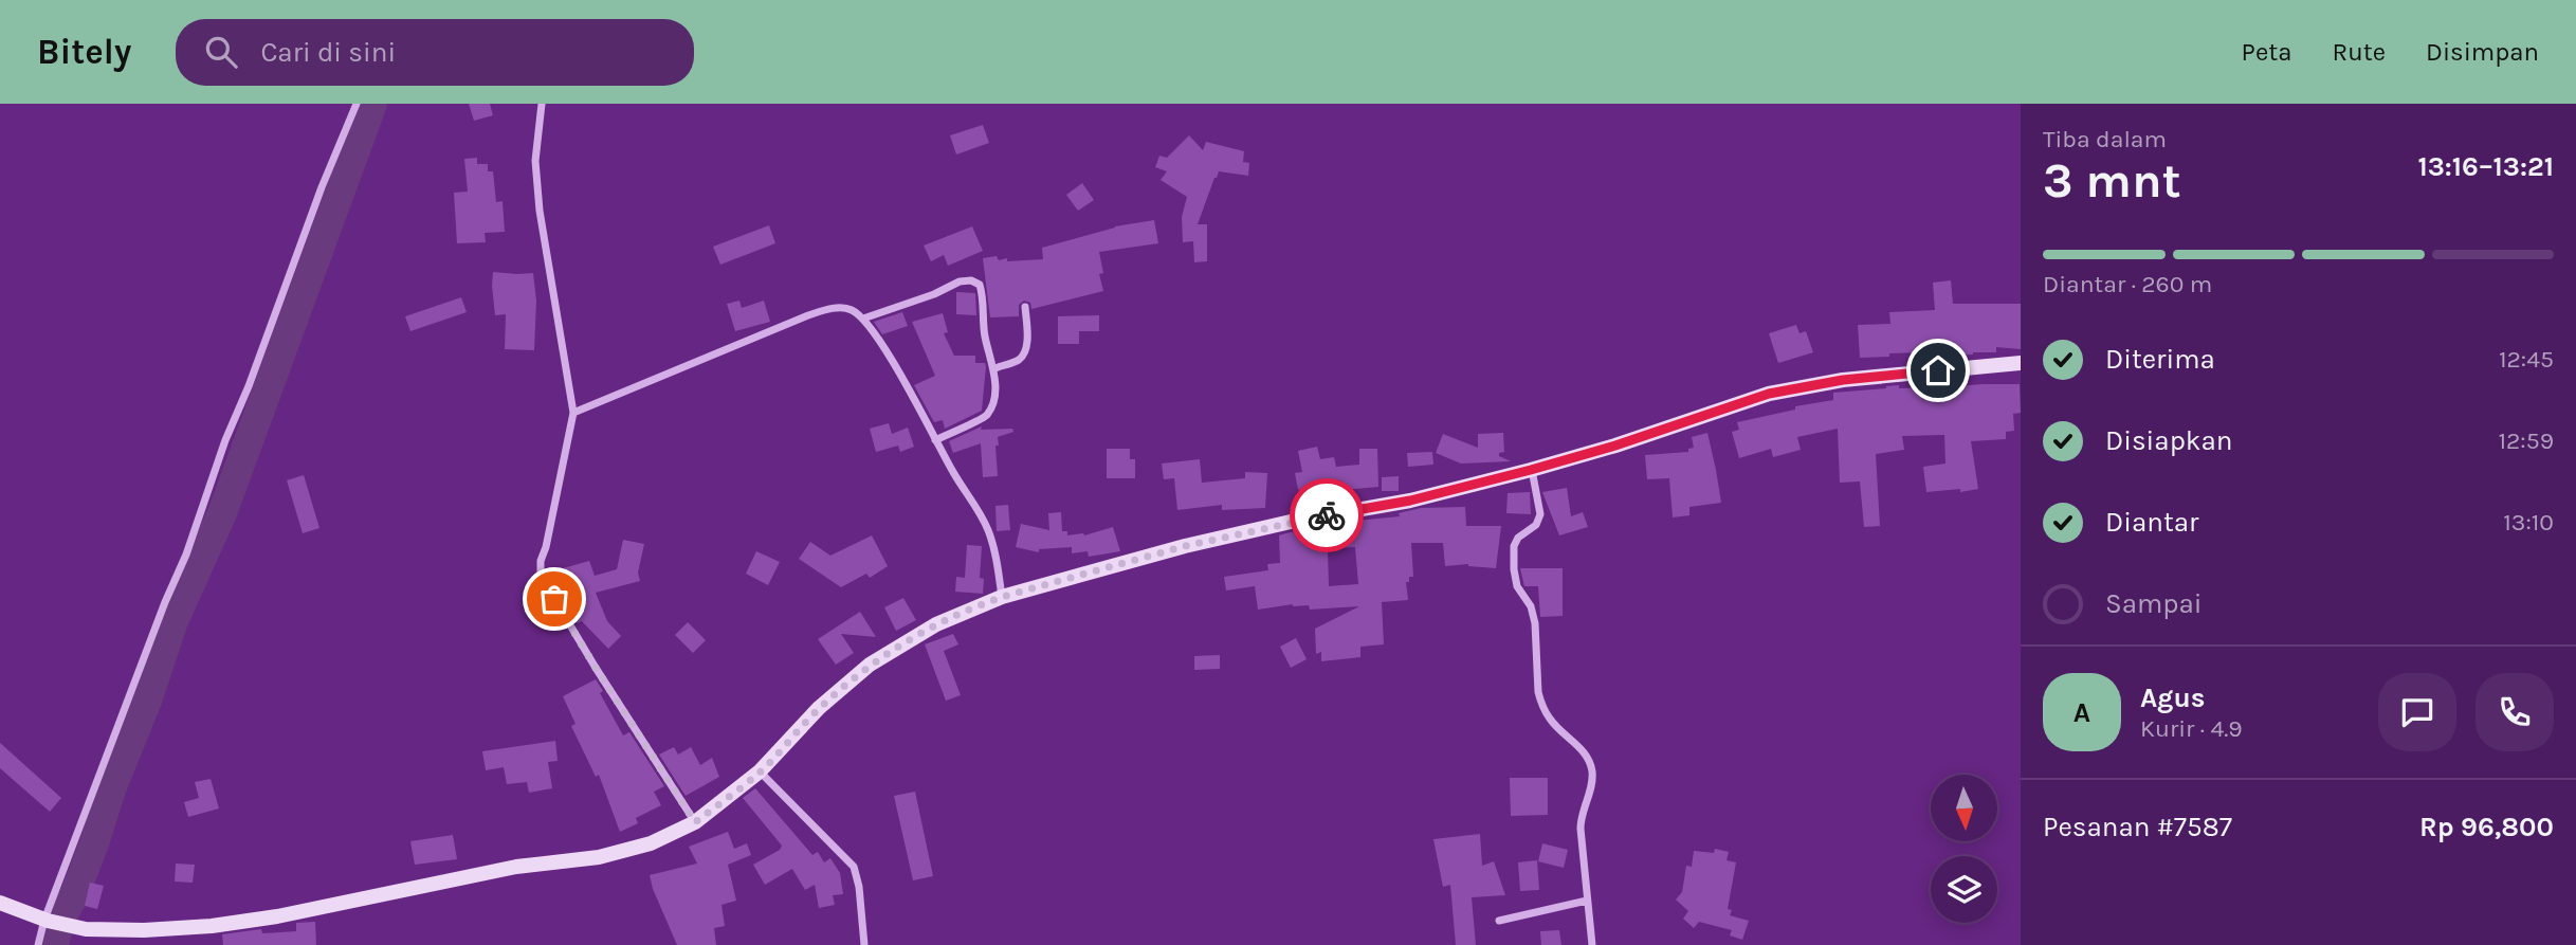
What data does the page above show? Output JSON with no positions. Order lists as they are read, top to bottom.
{
  "north": "bottom",
  "page": {
    "header": "Bitely",
    "search": "Cari di sini",
    "nav": ["Peta", "Rute", "Disimpan"],
    "heading": ["3 mnt", "Tiba dalam", "13:16–13:21"],
    "panel": [
      "Agus",
      "Kurir · 4.9",
      "Pesanan #7587",
      "Rp 96,800"
    ],
    "bar": "Diantar · 260 m",
    "list": [
      ["Diterima", "12:45"],
      ["Disiapkan", "12:59"],
      ["Diantar", "13:10"],
      "Sampai"
    ],
    "round": "A"
  }
}
